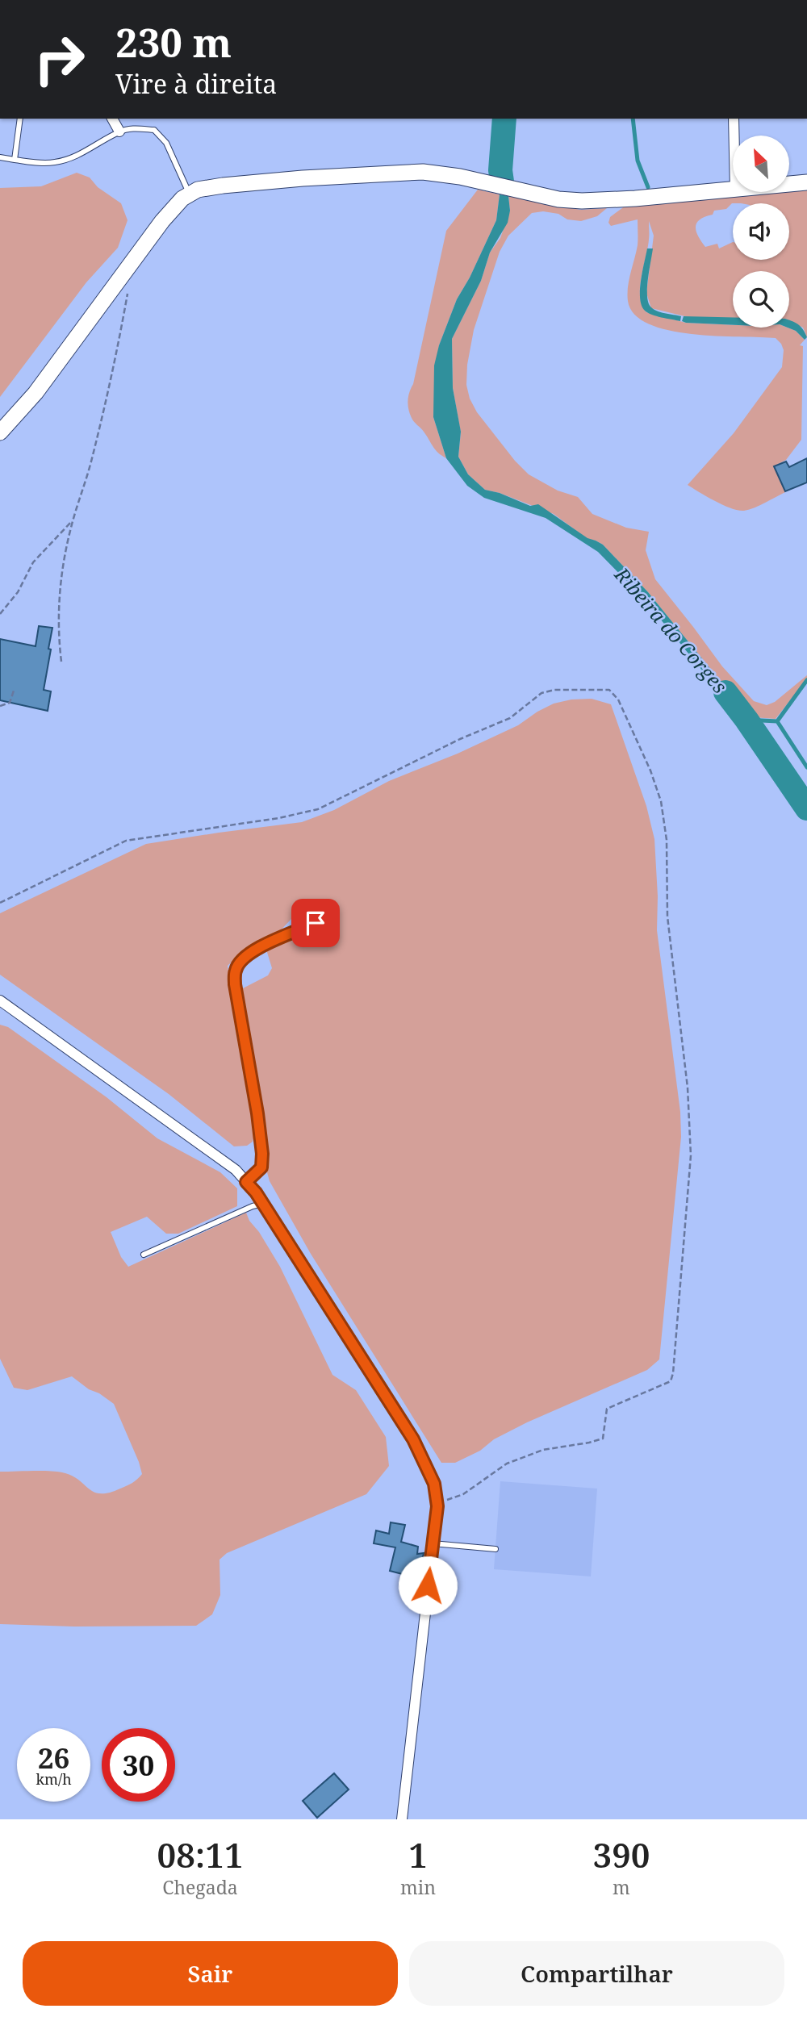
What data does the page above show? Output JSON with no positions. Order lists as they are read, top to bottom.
{
  "water": ["Ribeira do Corges"],
  "north": "top left",
  "page": {
    "turn": ["230 m", "Vire à direita"],
    "speed": "26 km/h",
    "limit": "30",
    "eta": [
      "08:11",
      "Chegada",
      "1",
      "min",
      "390",
      "m"
    ],
    "buttons": ["Sair", "Compartilhar"]
  }
}
